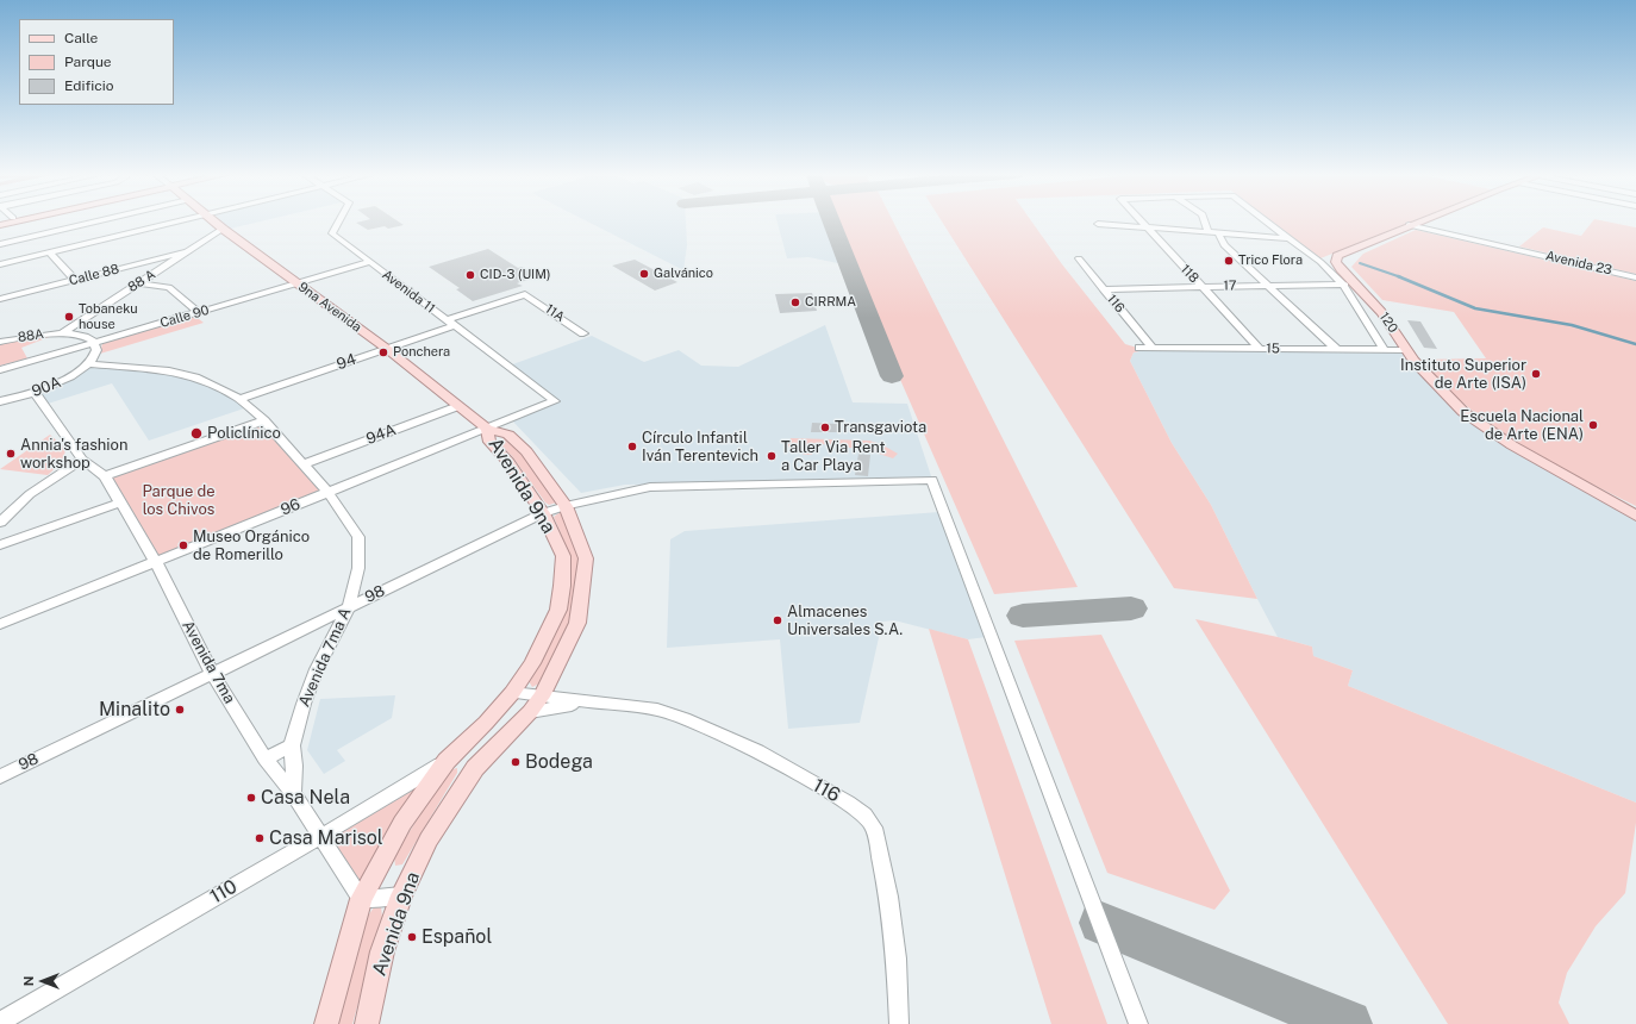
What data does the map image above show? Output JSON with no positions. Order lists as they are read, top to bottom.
{
  "streets": {
    "main road": ["9na Avenida", "120", "Avenida 9na"],
    "street": [
      "Avenida 23",
      "118",
      "Calle 88",
      "88 A",
      "17",
      "Avenida 11",
      "116",
      "11A",
      "Calle 90",
      "88A",
      "15",
      "94",
      "90A",
      "94A",
      "96",
      "98",
      "Avenida 7ma A",
      "Avenida 7ma",
      "110"
    ]
  },
  "crossings": [
    ["Avenida 23", "120"],
    ["118", "17"],
    ["118", "15"],
    ["Calle 88", "88 A"],
    ["88 A", "9na Avenida"],
    ["88 A", "88A"],
    ["17", "116"],
    ["17", "120"],
    ["Avenida 11", "Calle 90"],
    ["Avenida 11", "94"],
    ["Avenida 11", "96"],
    ["116", "15"],
    ["116", "Avenida 9na"],
    ["9na Avenida", "Calle 90"],
    ["9na Avenida", "94"],
    ["9na Avenida", "94A"],
    ["9na Avenida", "Avenida 9na"],
    ["9na Avenida", "96"],
    ["11A", "94"],
    ["Calle 90", "88A"],
    ["120", "15"],
    ["94", "Avenida 7ma A"],
    ["90A", "Avenida 7ma A"],
    ["90A", "Avenida 7ma"],
    ["94A", "Avenida 7ma A"],
    ["Avenida 9na", "96"],
    ["Avenida 9na", "98"],
    ["Avenida 9na", "Avenida 7ma"],
    ["Avenida 9na", "110"],
    ["96", "Avenida 7ma A"],
    ["96", "Avenida 7ma"],
    ["98", "Avenida 7ma A"],
    ["98", "Avenida 7ma"],
    ["Avenida 7ma", "110"]
  ],
  "parks": ["Parque de los Chivos"],
  "places": [
    "Trico Flora",
    "Galvánico",
    "CID-3 (UIM)",
    "CIRRMA",
    "Tobaneku house",
    "Ponchera",
    "Instituto Superior de Arte (ISA)",
    "Escuela Nacional de Arte (ENA)",
    "Transgaviota",
    "Policlínico",
    "Círculo Infantil Iván Terentevich",
    "Annia's fashion workshop",
    "Taller Via Rent a Car Playa",
    "Museo Orgánico de Romerillo",
    "Almacenes Universales S.A.",
    "Minalito",
    "Bodega",
    "Casa Nela",
    "Casa Marisol",
    "Español"
  ],
  "legend": ["Calle", "Parque", "Edificio"],
  "north": "left"
}
